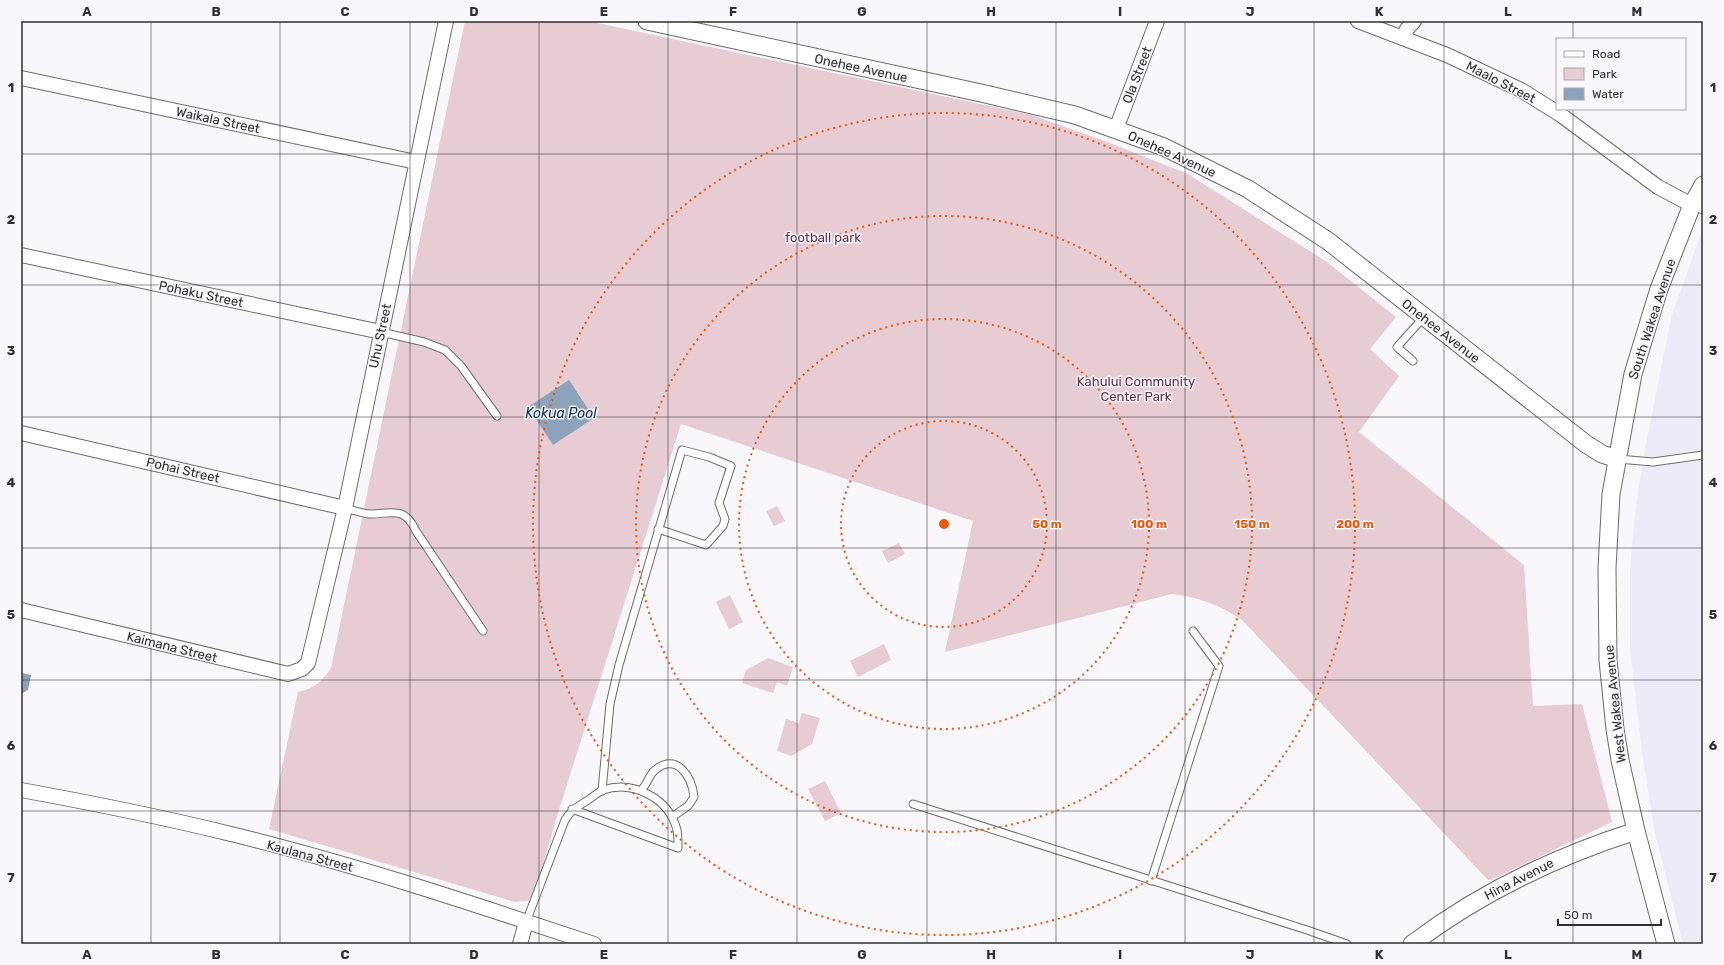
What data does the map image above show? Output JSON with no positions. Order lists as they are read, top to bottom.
{
  "streets": {
    "street": [
      "Onehee Avenue",
      "Ola Street",
      "Maalo Street",
      "Waikala Street",
      "Pohaku Street",
      "South Wakea Avenue",
      "Uhu Street",
      "Pohai Street",
      "Kaimana Street",
      "West Wakea Avenue",
      "Kaulana Street",
      "Hina Avenue"
    ]
  },
  "crossings": [
    ["Onehee Avenue", "Ola Street"],
    ["Onehee Avenue", "South Wakea Avenue"],
    ["Onehee Avenue", "West Wakea Avenue"],
    ["Maalo Street", "South Wakea Avenue"],
    ["Waikala Street", "Uhu Street"],
    ["Pohaku Street", "Uhu Street"],
    ["South Wakea Avenue", "West Wakea Avenue"],
    ["Uhu Street", "Pohai Street"],
    ["Uhu Street", "Kaimana Street"],
    ["West Wakea Avenue", "Hina Avenue"]
  ],
  "water": ["Kokua Pool"],
  "parks": ["football park", "Kahului Community Center Park"],
  "legend": ["Road", "Park", "Water"],
  "scale_bar": "50 m",
  "grid": {
    "columns": [
      "A",
      "B",
      "C",
      "D",
      "E",
      "F",
      "G",
      "H",
      "I",
      "J",
      "K",
      "L",
      "M"
    ],
    "rows": [
      "1",
      "2",
      "3",
      "4",
      "5",
      "6",
      "7"
    ]
  },
  "rings": [
    "50 m",
    "100 m",
    "150 m",
    "200 m"
  ]
}
